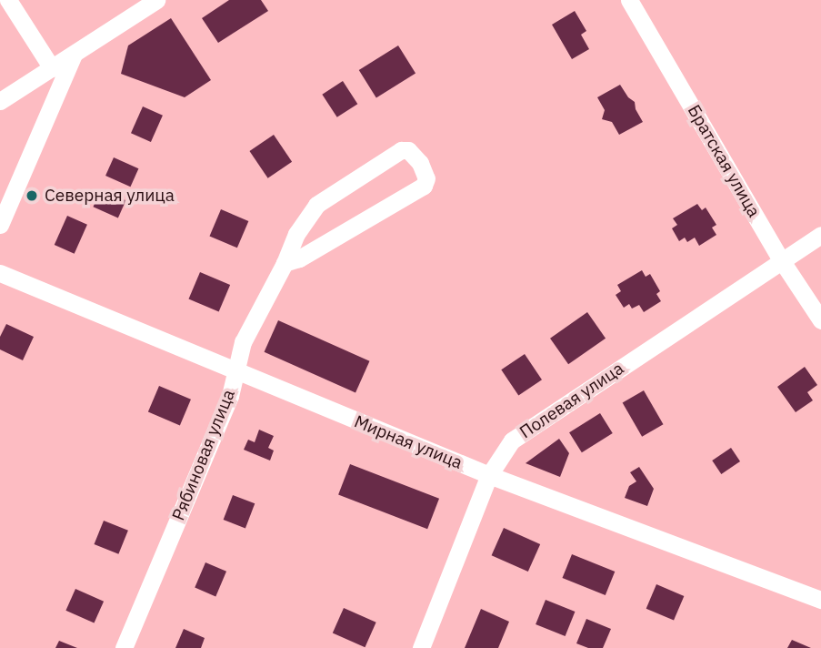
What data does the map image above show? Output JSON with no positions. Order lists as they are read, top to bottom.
{
  "streets": {
    "street": [
      "Братская улица",
      "Полевая улица",
      "Мирная улица",
      "Рябиновая улица"
    ]
  },
  "crossings": [
    ["Братская улица", "Полевая улица"],
    ["Полевая улица", "Мирная улица"],
    ["Мирная улица", "Рябиновая улица"]
  ],
  "places": ["Северная улица"]
}
